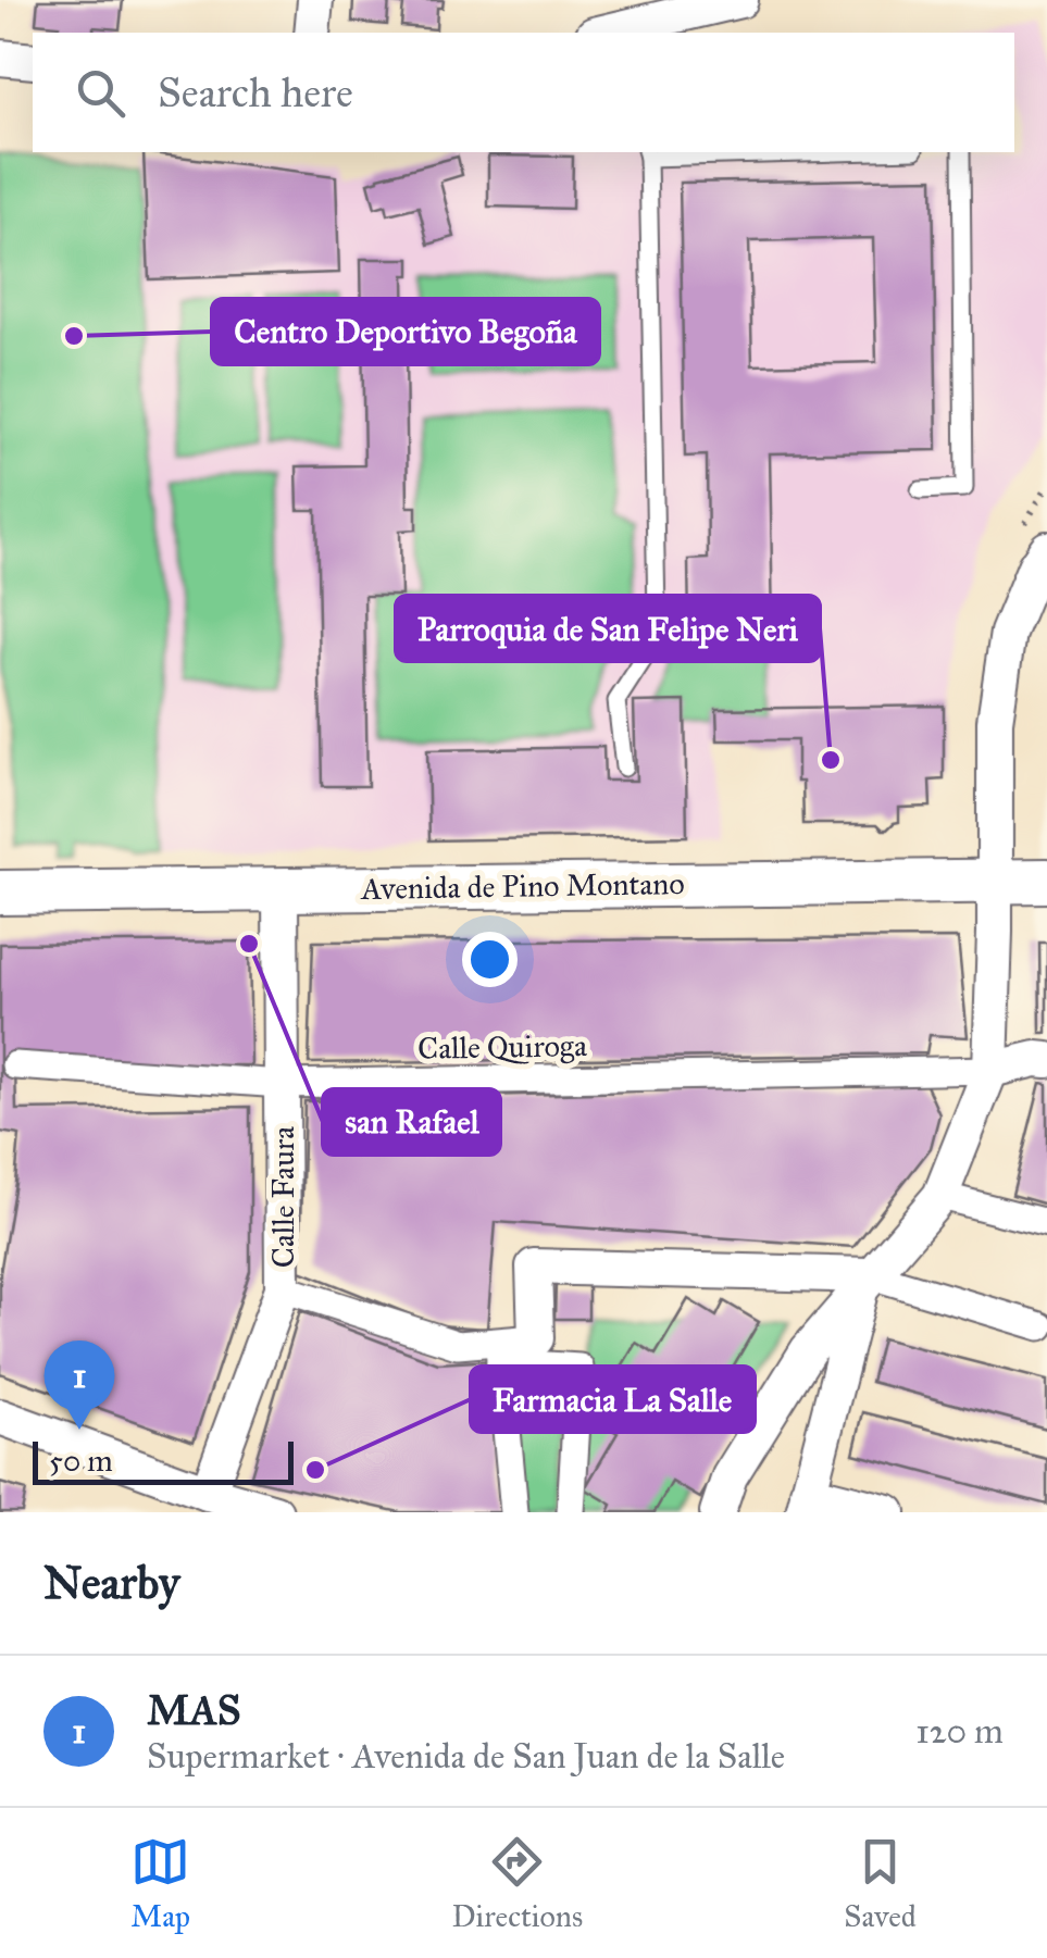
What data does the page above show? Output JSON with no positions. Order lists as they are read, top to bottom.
{
  "streets": {
    "street": ["Avenida de Pino Montano", "Calle Quiroga", "Calle Faura"]
  },
  "crossings": [
    ["Avenida de Pino Montano", "Calle Faura"],
    ["Calle Quiroga", "Calle Faura"]
  ],
  "places": [
    "Centro Deportivo Begoña",
    "Parroquia de San Felipe Neri",
    "san Rafael",
    "Farmacia La Salle"
  ],
  "scale_bar": "50 m",
  "page": {
    "search": "Search here",
    "pins": "1",
    "scale": "50 m",
    "heading": "Nearby",
    "list": [
      {
        "mark": "1",
        "name": "MAS",
        "note": "Supermarket · Avenida de San Juan de la Salle",
        "value": "120 m"
      }
    ],
    "nav": ["Map", "Directions", "Saved"]
  }
}
